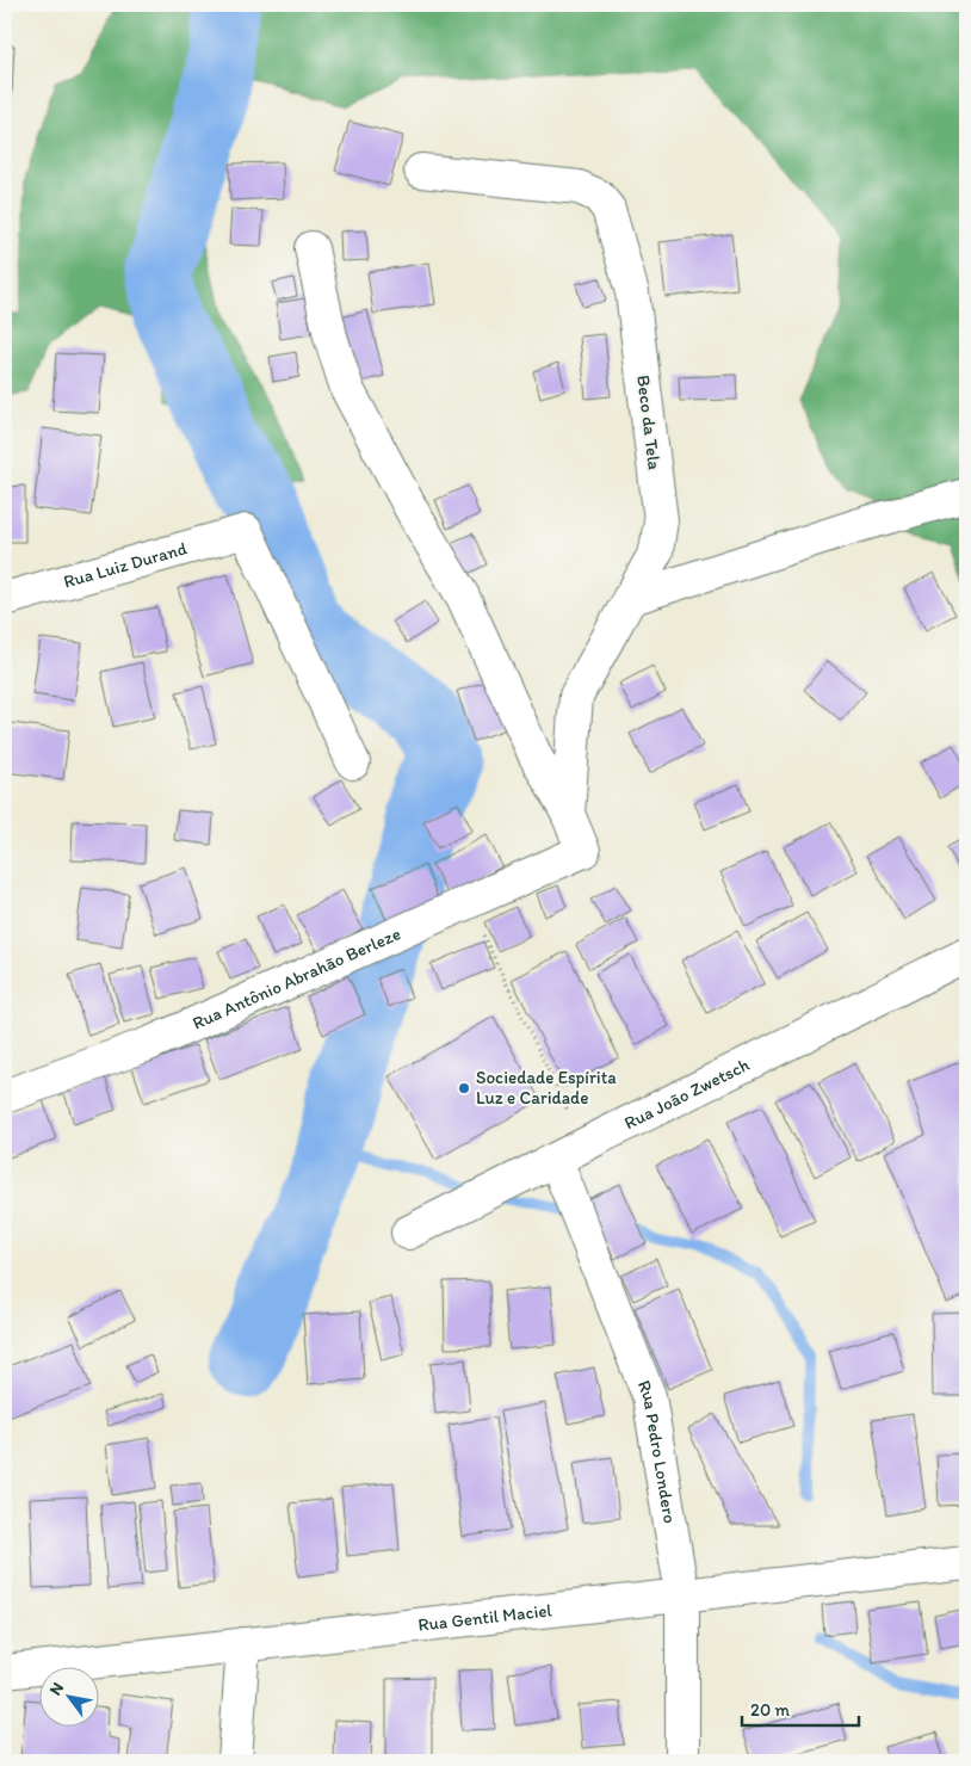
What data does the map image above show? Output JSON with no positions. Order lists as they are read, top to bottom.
{
  "streets": {
    "street": [
      "Beco da Tela",
      "Rua Luiz Durand",
      "Rua Antônio Abrahão Berleze",
      "Rua João Zwetsch",
      "Rua Pedro Londero",
      "Rua Gentil Maciel"
    ]
  },
  "crossings": [
    ["Beco da Tela", "Rua Antônio Abrahão Berleze"],
    ["Rua João Zwetsch", "Rua Pedro Londero"],
    ["Rua Pedro Londero", "Rua Gentil Maciel"]
  ],
  "places": ["Sociedade Espírita Luz e Caridade"],
  "scale_bar": "20 m",
  "north": "top left"
}
